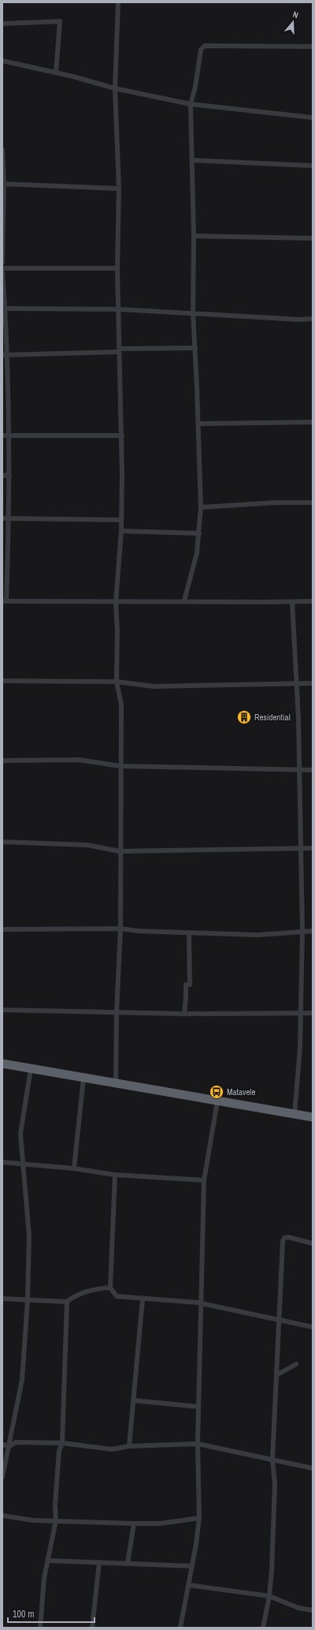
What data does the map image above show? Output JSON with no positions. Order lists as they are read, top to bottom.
{
  "places": {
    "building": ["Residential"],
    "bus stop": ["Matavele"]
  },
  "scale_bar": "100 m",
  "north": "top"
}
